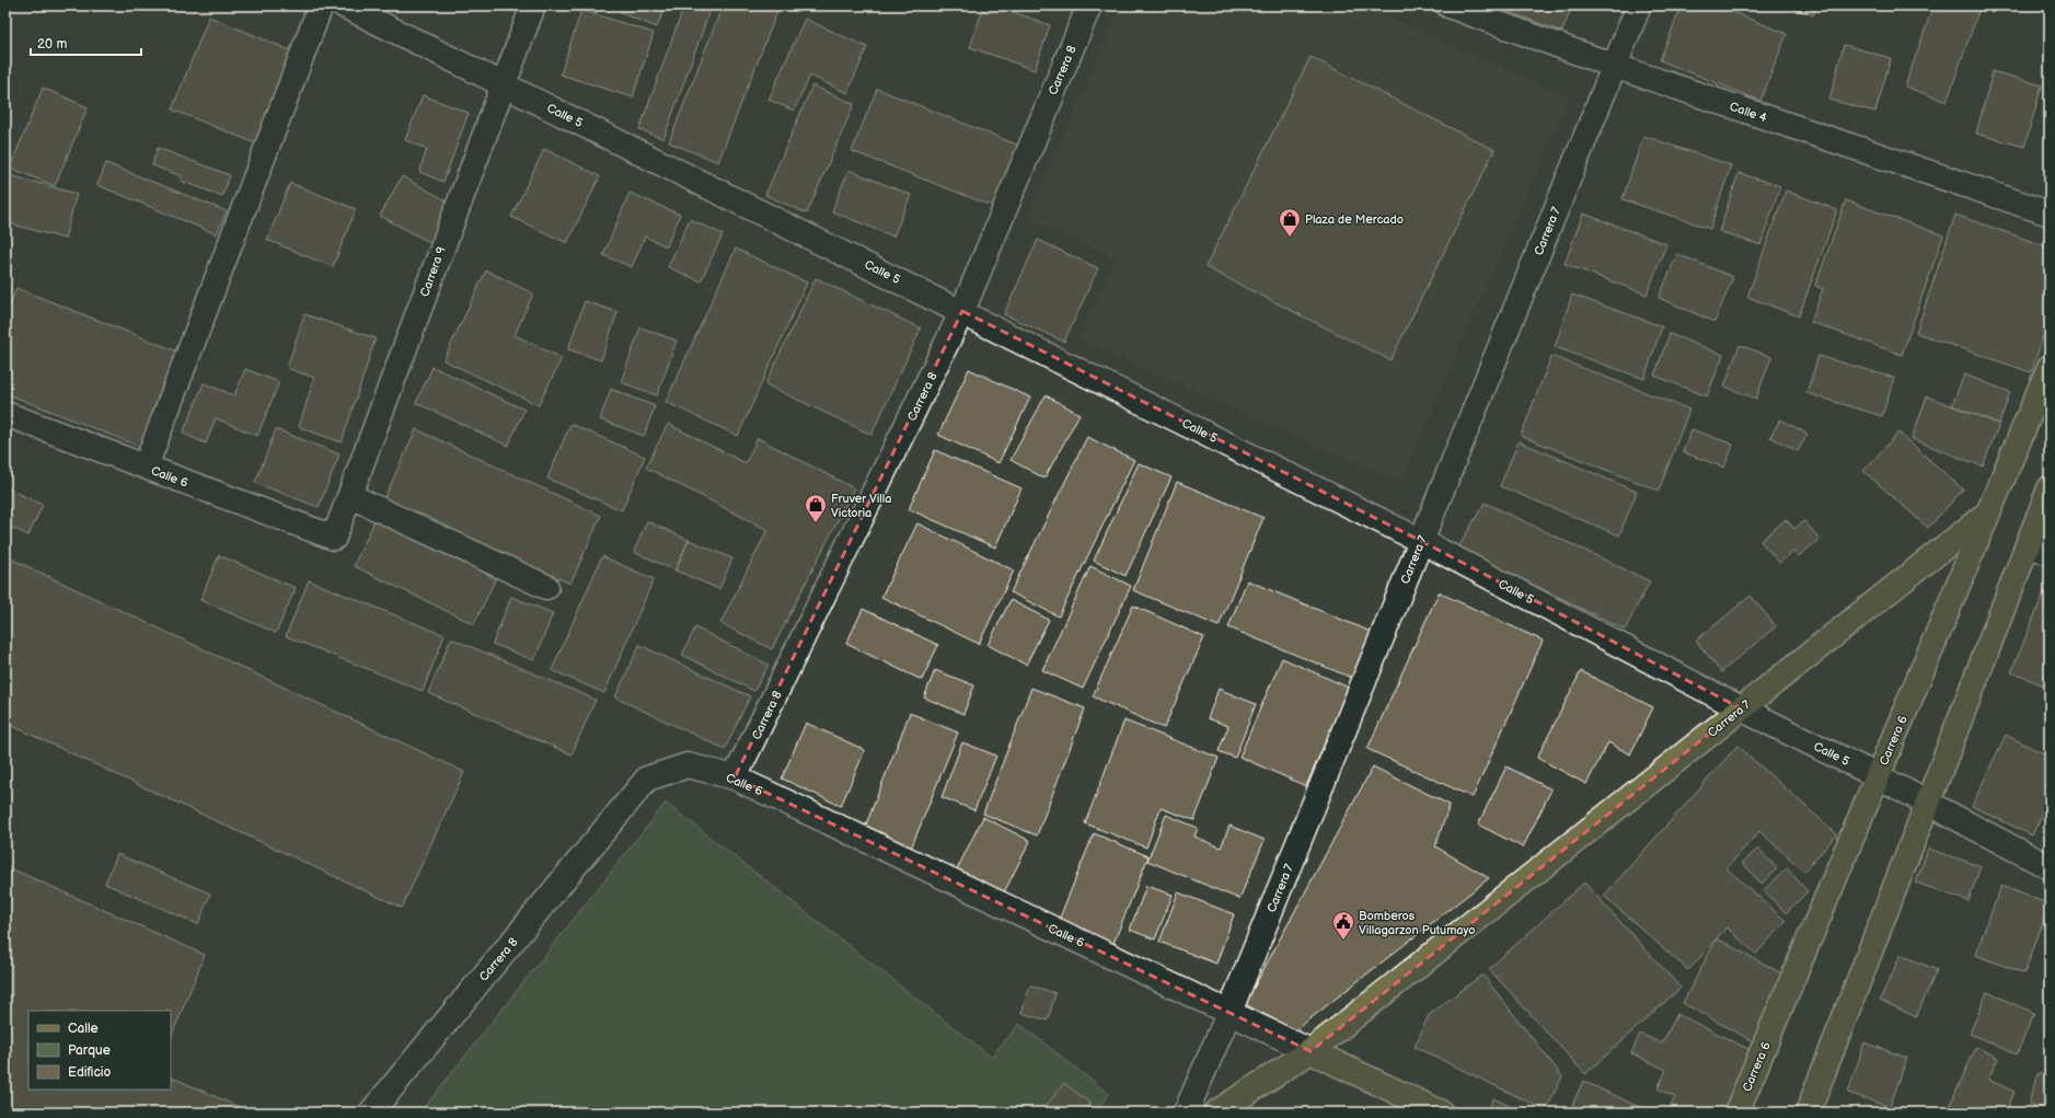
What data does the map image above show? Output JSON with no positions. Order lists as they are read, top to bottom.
{
  "streets": {
    "main road": ["Carrera 7", "Calle 6", "Carrera 6"],
    "street": [
      "Carrera 8",
      "Calle 4",
      "Calle 5",
      "Carrera 9"
    ]
  },
  "crossings": [
    ["Carrera 8", "Calle 5"],
    ["Carrera 8", "Calle 6"],
    ["Calle 4", "Carrera 7"],
    ["Calle 5", "Carrera 7"],
    ["Calle 5", "Carrera 9"],
    ["Calle 5", "Carrera 6"],
    ["Carrera 7", "Calle 6"],
    ["Carrera 7", "Carrera 6"],
    ["Carrera 9", "Calle 6"]
  ],
  "places": {
    "shop": ["Plaza de Mercado", "Fruver Villa Victoria"],
    "public building": ["Bomberos Villagarzon Putumayo"]
  },
  "legend": ["Calle", "Parque", "Edificio"],
  "scale_bar": "20 m"
}
